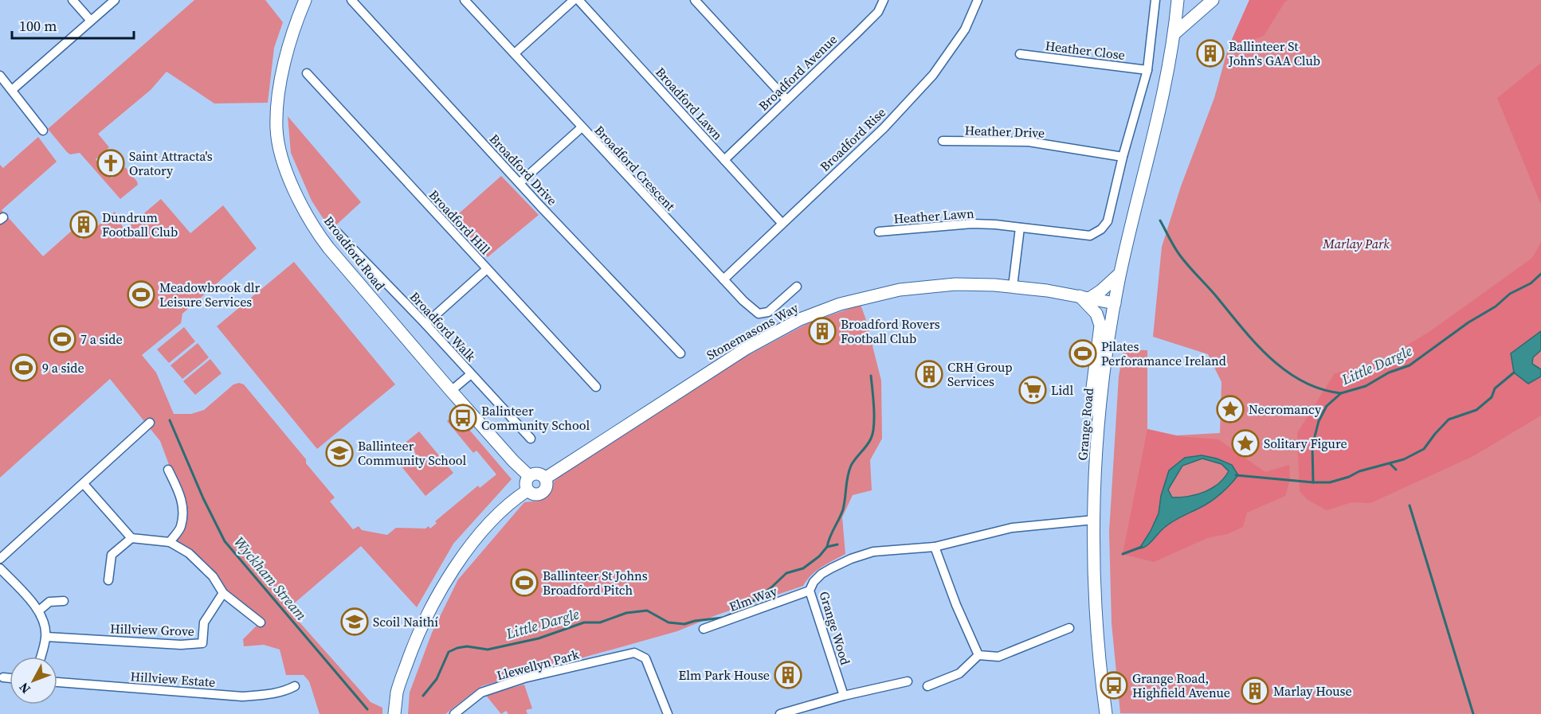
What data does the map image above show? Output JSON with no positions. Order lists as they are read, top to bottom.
{
  "streets": {
    "street": [
      "Heather Close",
      "Broadford Avenue",
      "Broadford Lawn",
      "Heather Drive",
      "Broadford Rise",
      "Broadford Crescent",
      "Broadford Drive",
      "Heather Lawn",
      "Broadford Hill",
      "Broadford Road",
      "Broadford Walk",
      "Stonemasons Way",
      "Grange Road",
      "Elm Way",
      "Grange Wood",
      "Hillview Grove",
      "Llewellyn Park",
      "Hillview Estate"
    ]
  },
  "crossings": [
    ["Broadford Avenue", "Broadford Lawn"],
    ["Broadford Lawn", "Broadford Rise"],
    ["Heather Drive", "Heather Lawn"],
    ["Broadford Rise", "Broadford Crescent"],
    ["Broadford Road", "Stonemasons Way"],
    ["Stonemasons Way", "Grange Road"],
    ["Grange Road", "Grange Wood"],
    ["Elm Way", "Grange Wood"]
  ],
  "water": ["Little Dargle", "Wyckham Stream"],
  "parks": ["Marlay Park"],
  "places": {
    "building": [
      "Ballinteer St John's GAA Club",
      "Dundrum Football Club",
      "Broadford Rovers Football Club",
      "CRH Group Services",
      "Elm Park House",
      "Marlay House"
    ],
    "church": ["Saint Attracta's Oratory"],
    "sports": [
      "Meadowbrook dlr Leisure Services",
      "7 a side",
      "Pilates Perforamance Ireland",
      "9 a side",
      "Ballinteer St Johns Broadford Pitch"
    ],
    "supermarket": ["Lidl"],
    "place": ["Necromancy", "Solitary Figure"],
    "bus stop": ["Balinteer Community School", "Grange Road, Highfield Avenue"],
    "school or university": ["Ballinteer Community School", "Scoil Naithí"]
  },
  "scale_bar": "100 m",
  "north": "bottom left"
}
